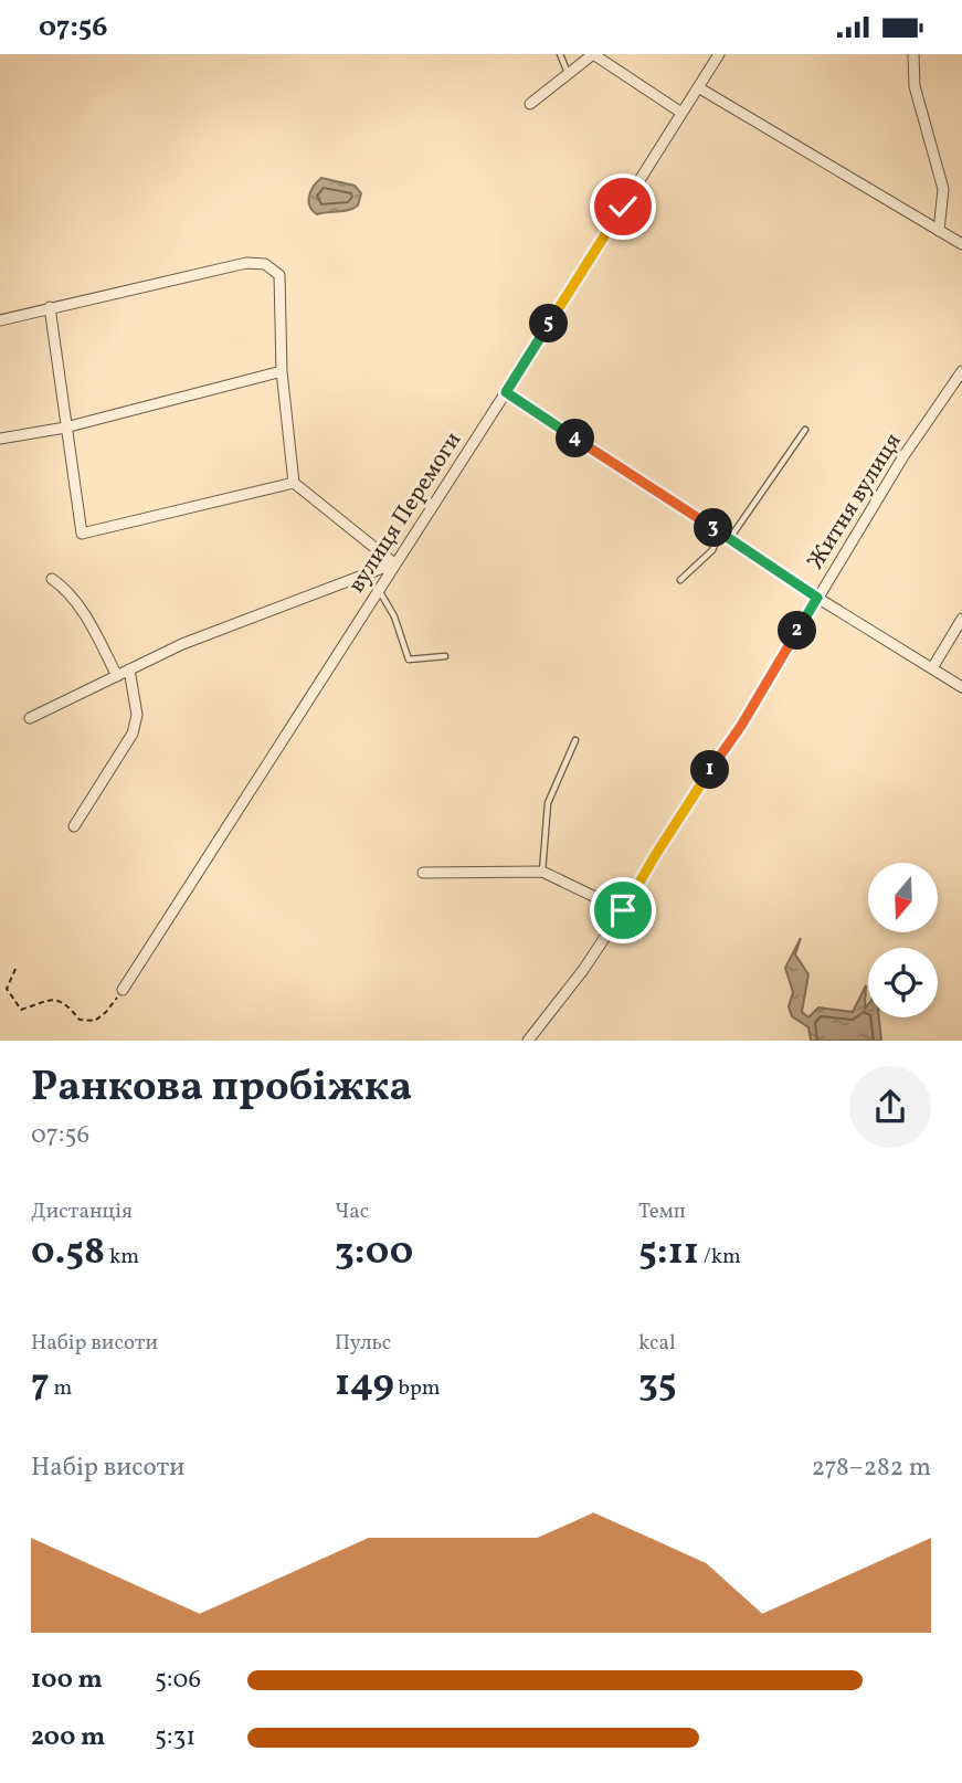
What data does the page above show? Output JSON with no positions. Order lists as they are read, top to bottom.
{
  "streets": {
    "street": ["Житня вулиця", "вулиця Перемоги"]
  },
  "north": "bottom",
  "page": {
    "status": "07:56",
    "pins": [
      "5",
      "4",
      "3",
      "2",
      "1"
    ],
    "heading": ["Ранкова пробіжка", "07:56"],
    "stats": [
      ["Дистанція", "0.58 km"],
      ["Час", "3:00"],
      ["Темп", "5:11 /km"],
      ["Набір висоти", "7 m"],
      ["Пульс", "149 bpm"],
      ["kcal", "35"]
    ],
    "chart": ["Набір висоти", "278–282 m"],
    "list": [
      {
        "name": "100 m",
        "note": "5:06"
      },
      {
        "name": "200 m",
        "note": "5:31"
      }
    ]
  }
}
